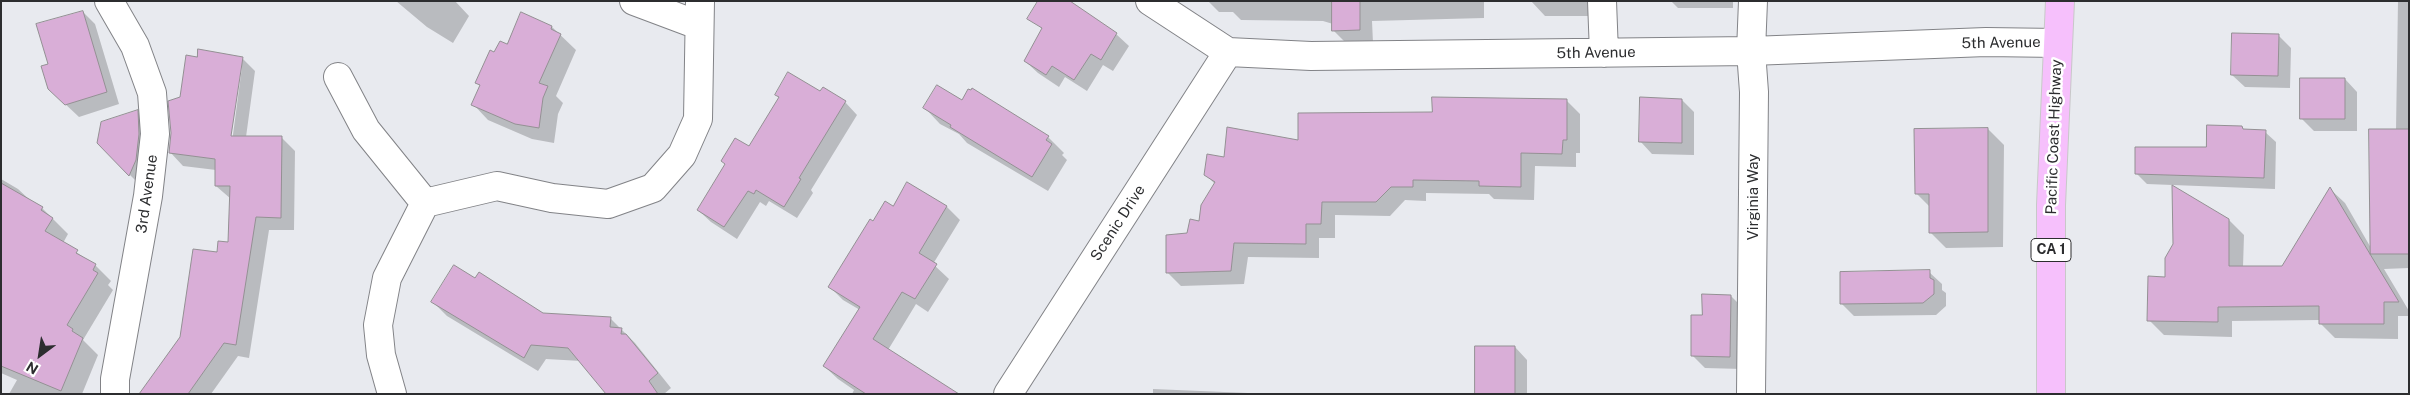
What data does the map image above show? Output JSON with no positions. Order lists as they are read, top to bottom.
{
  "streets": {
    "highway": ["Pacific Coast Highway", "CA 1"],
    "street": [
      "5th Avenue",
      "3rd Avenue",
      "Virginia Way",
      "Scenic Drive"
    ]
  },
  "crossings": [
    ["5th Avenue", "Pacific Coast Highway"],
    ["5th Avenue", "Virginia Way"],
    ["5th Avenue", "Scenic Drive"]
  ],
  "north": "bottom left"
}
